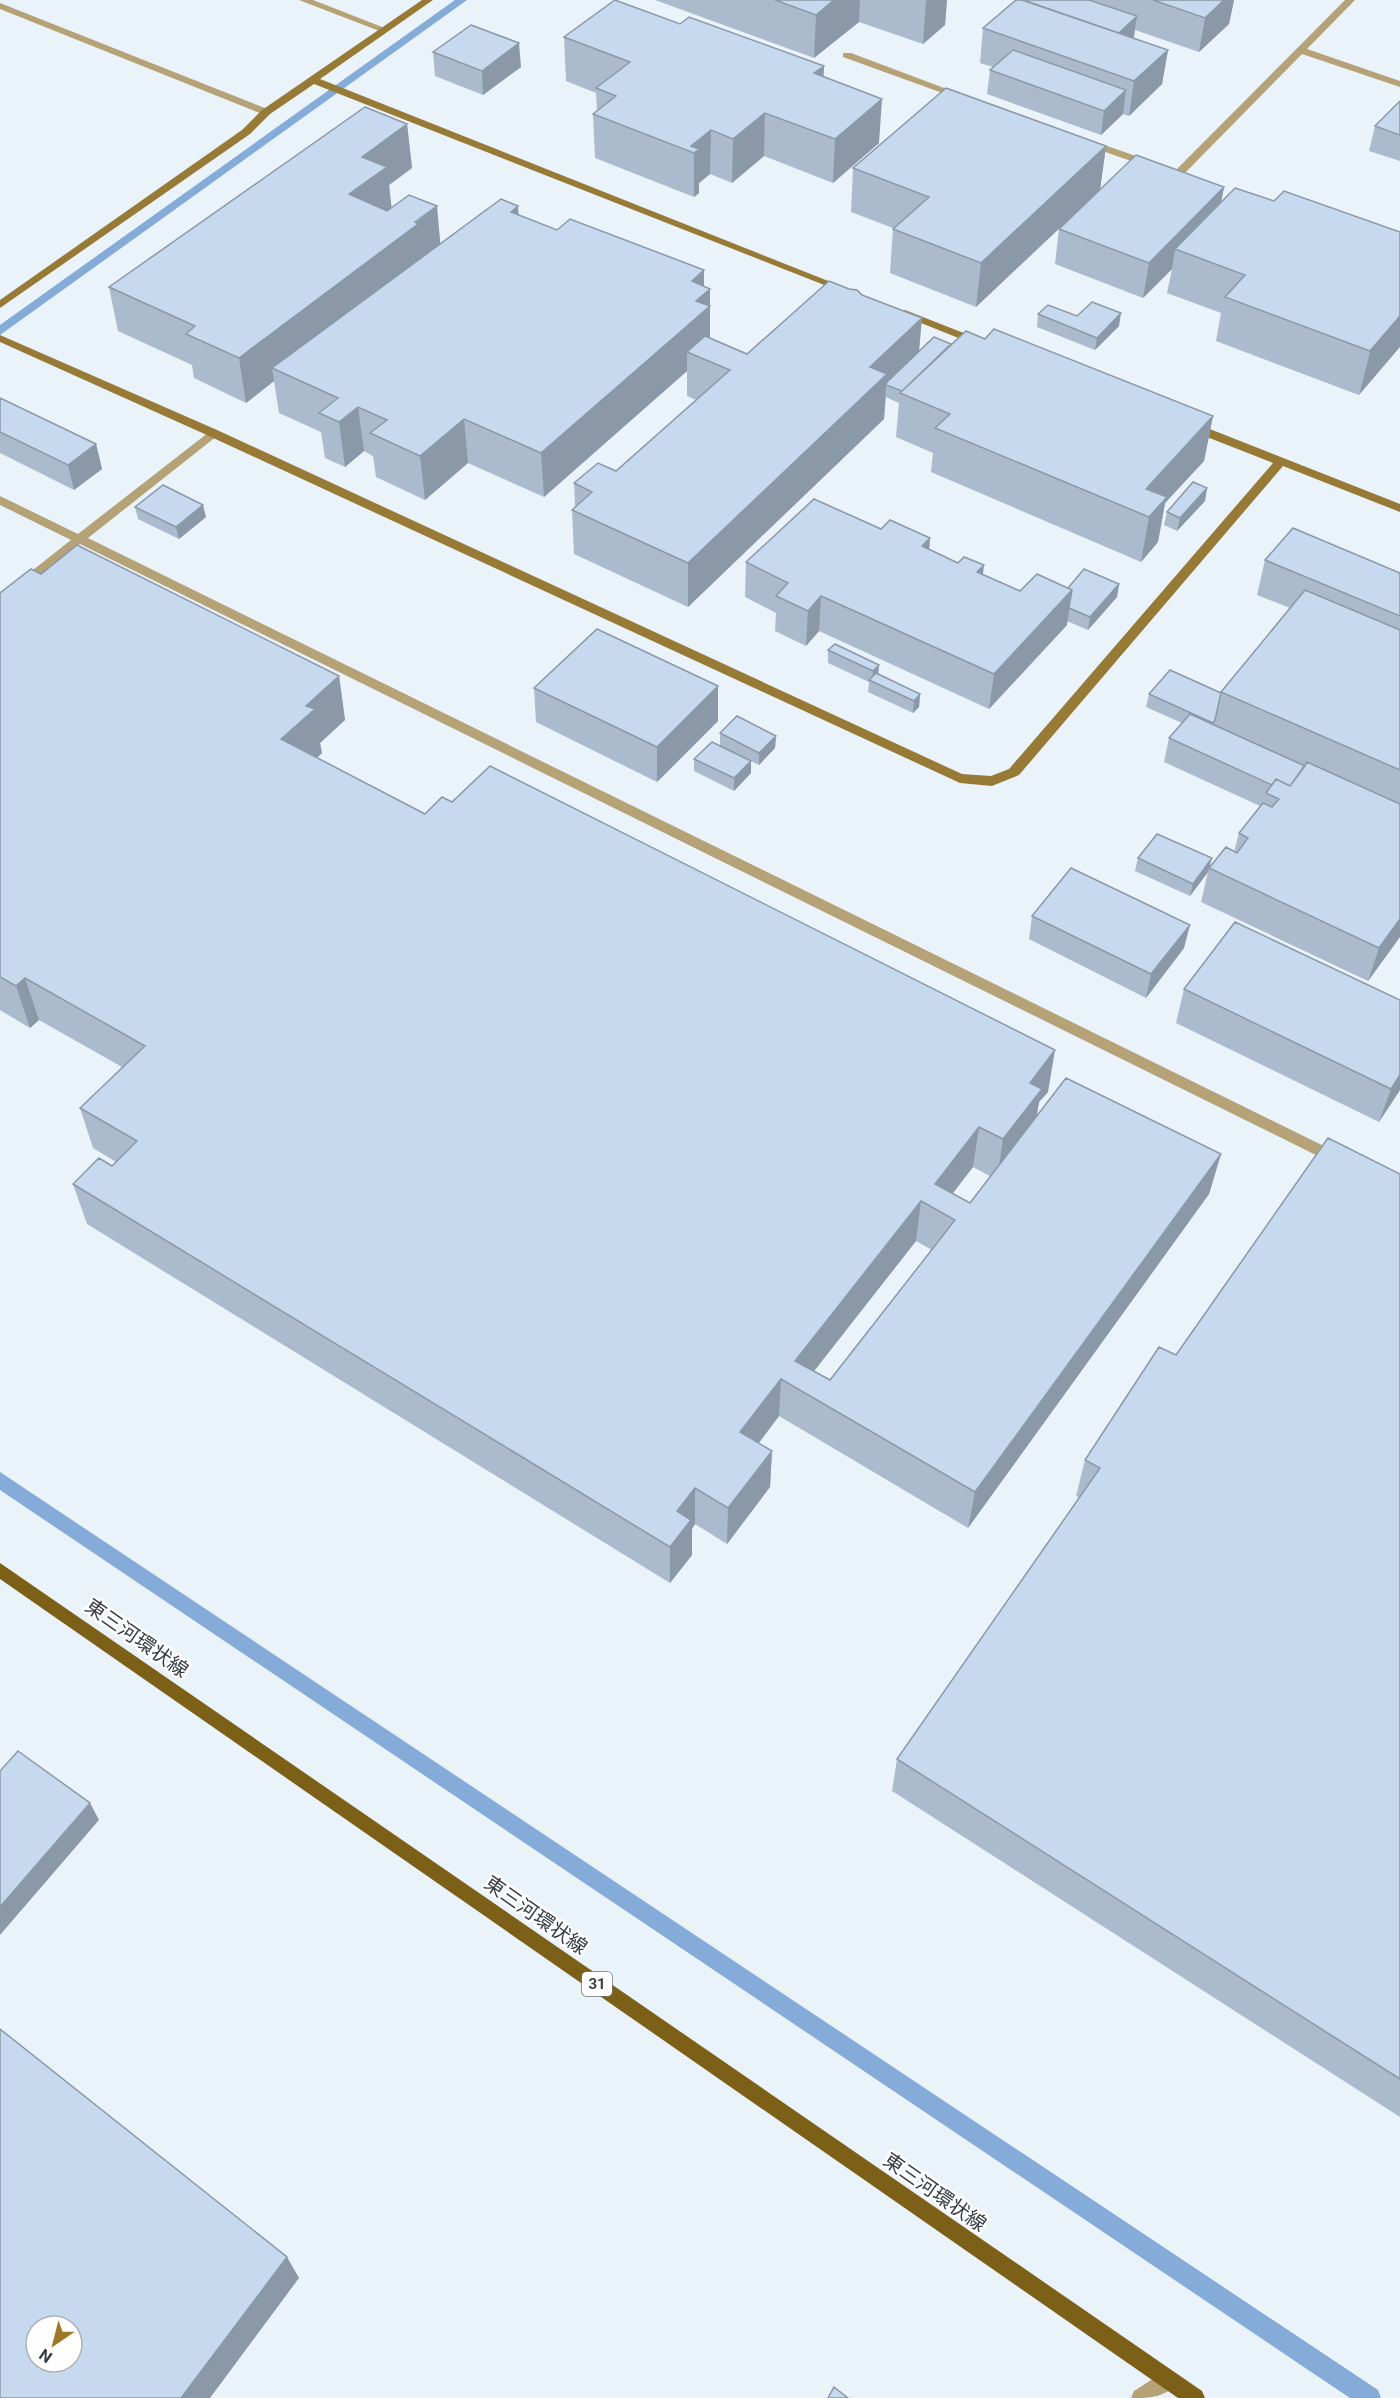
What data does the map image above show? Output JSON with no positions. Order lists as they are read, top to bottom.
{
  "streets": {
    "main road": ["東三河環状線", "31"]
  },
  "north": "bottom left"
}
